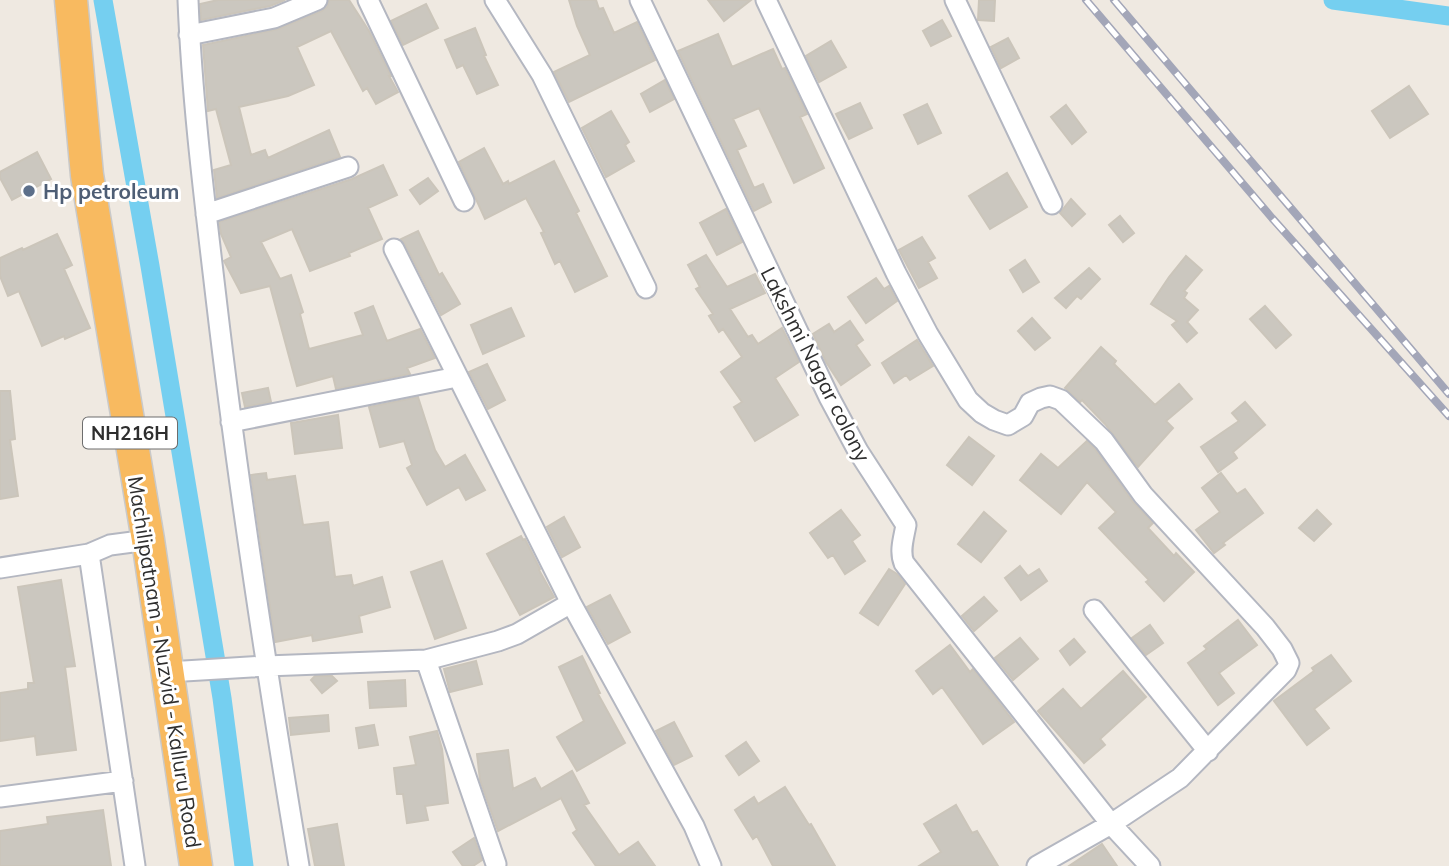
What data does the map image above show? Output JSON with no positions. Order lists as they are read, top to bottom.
{
  "streets": {
    "highway": ["NH216H", "Machilipatnam - Nuzvid - Kalluru Road"],
    "street": ["Lakshmi Nagar colony"]
  },
  "places": ["Hp petroleum"]
}
